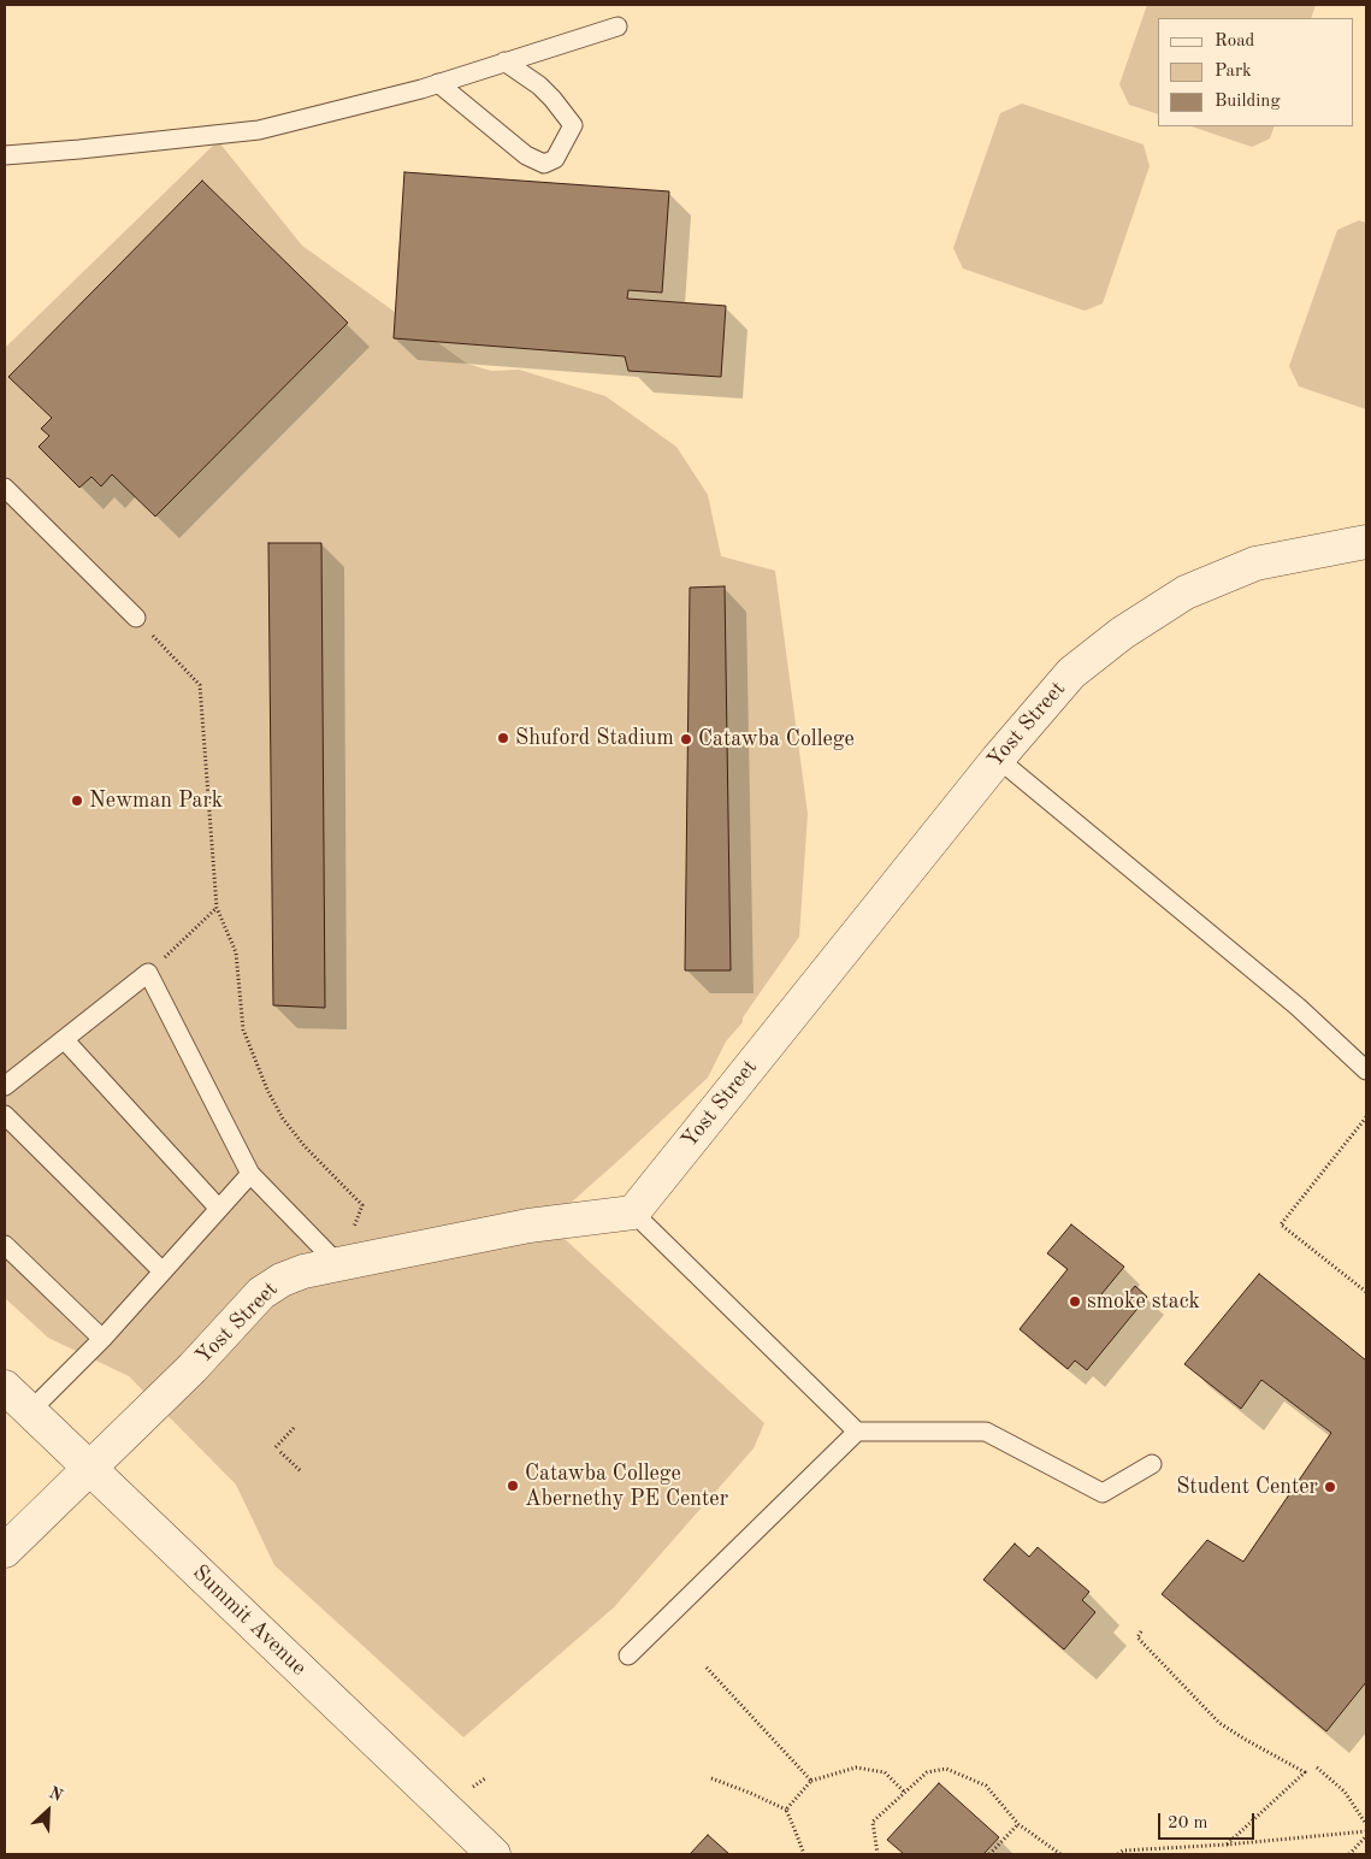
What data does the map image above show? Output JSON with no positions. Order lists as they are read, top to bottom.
{
  "streets": {
    "street": ["Yost Street", "Summit Avenue"]
  },
  "crossings": [
    ["Yost Street", "Summit Avenue"]
  ],
  "places": [
    "Shuford Stadium",
    "Catawba College",
    "Newman Park",
    "smoke stack",
    "Catawba College Abernethy PE Center",
    "Student Center"
  ],
  "legend": ["Road", "Park", "Building"],
  "scale_bar": "20 m",
  "north": "top right"
}
